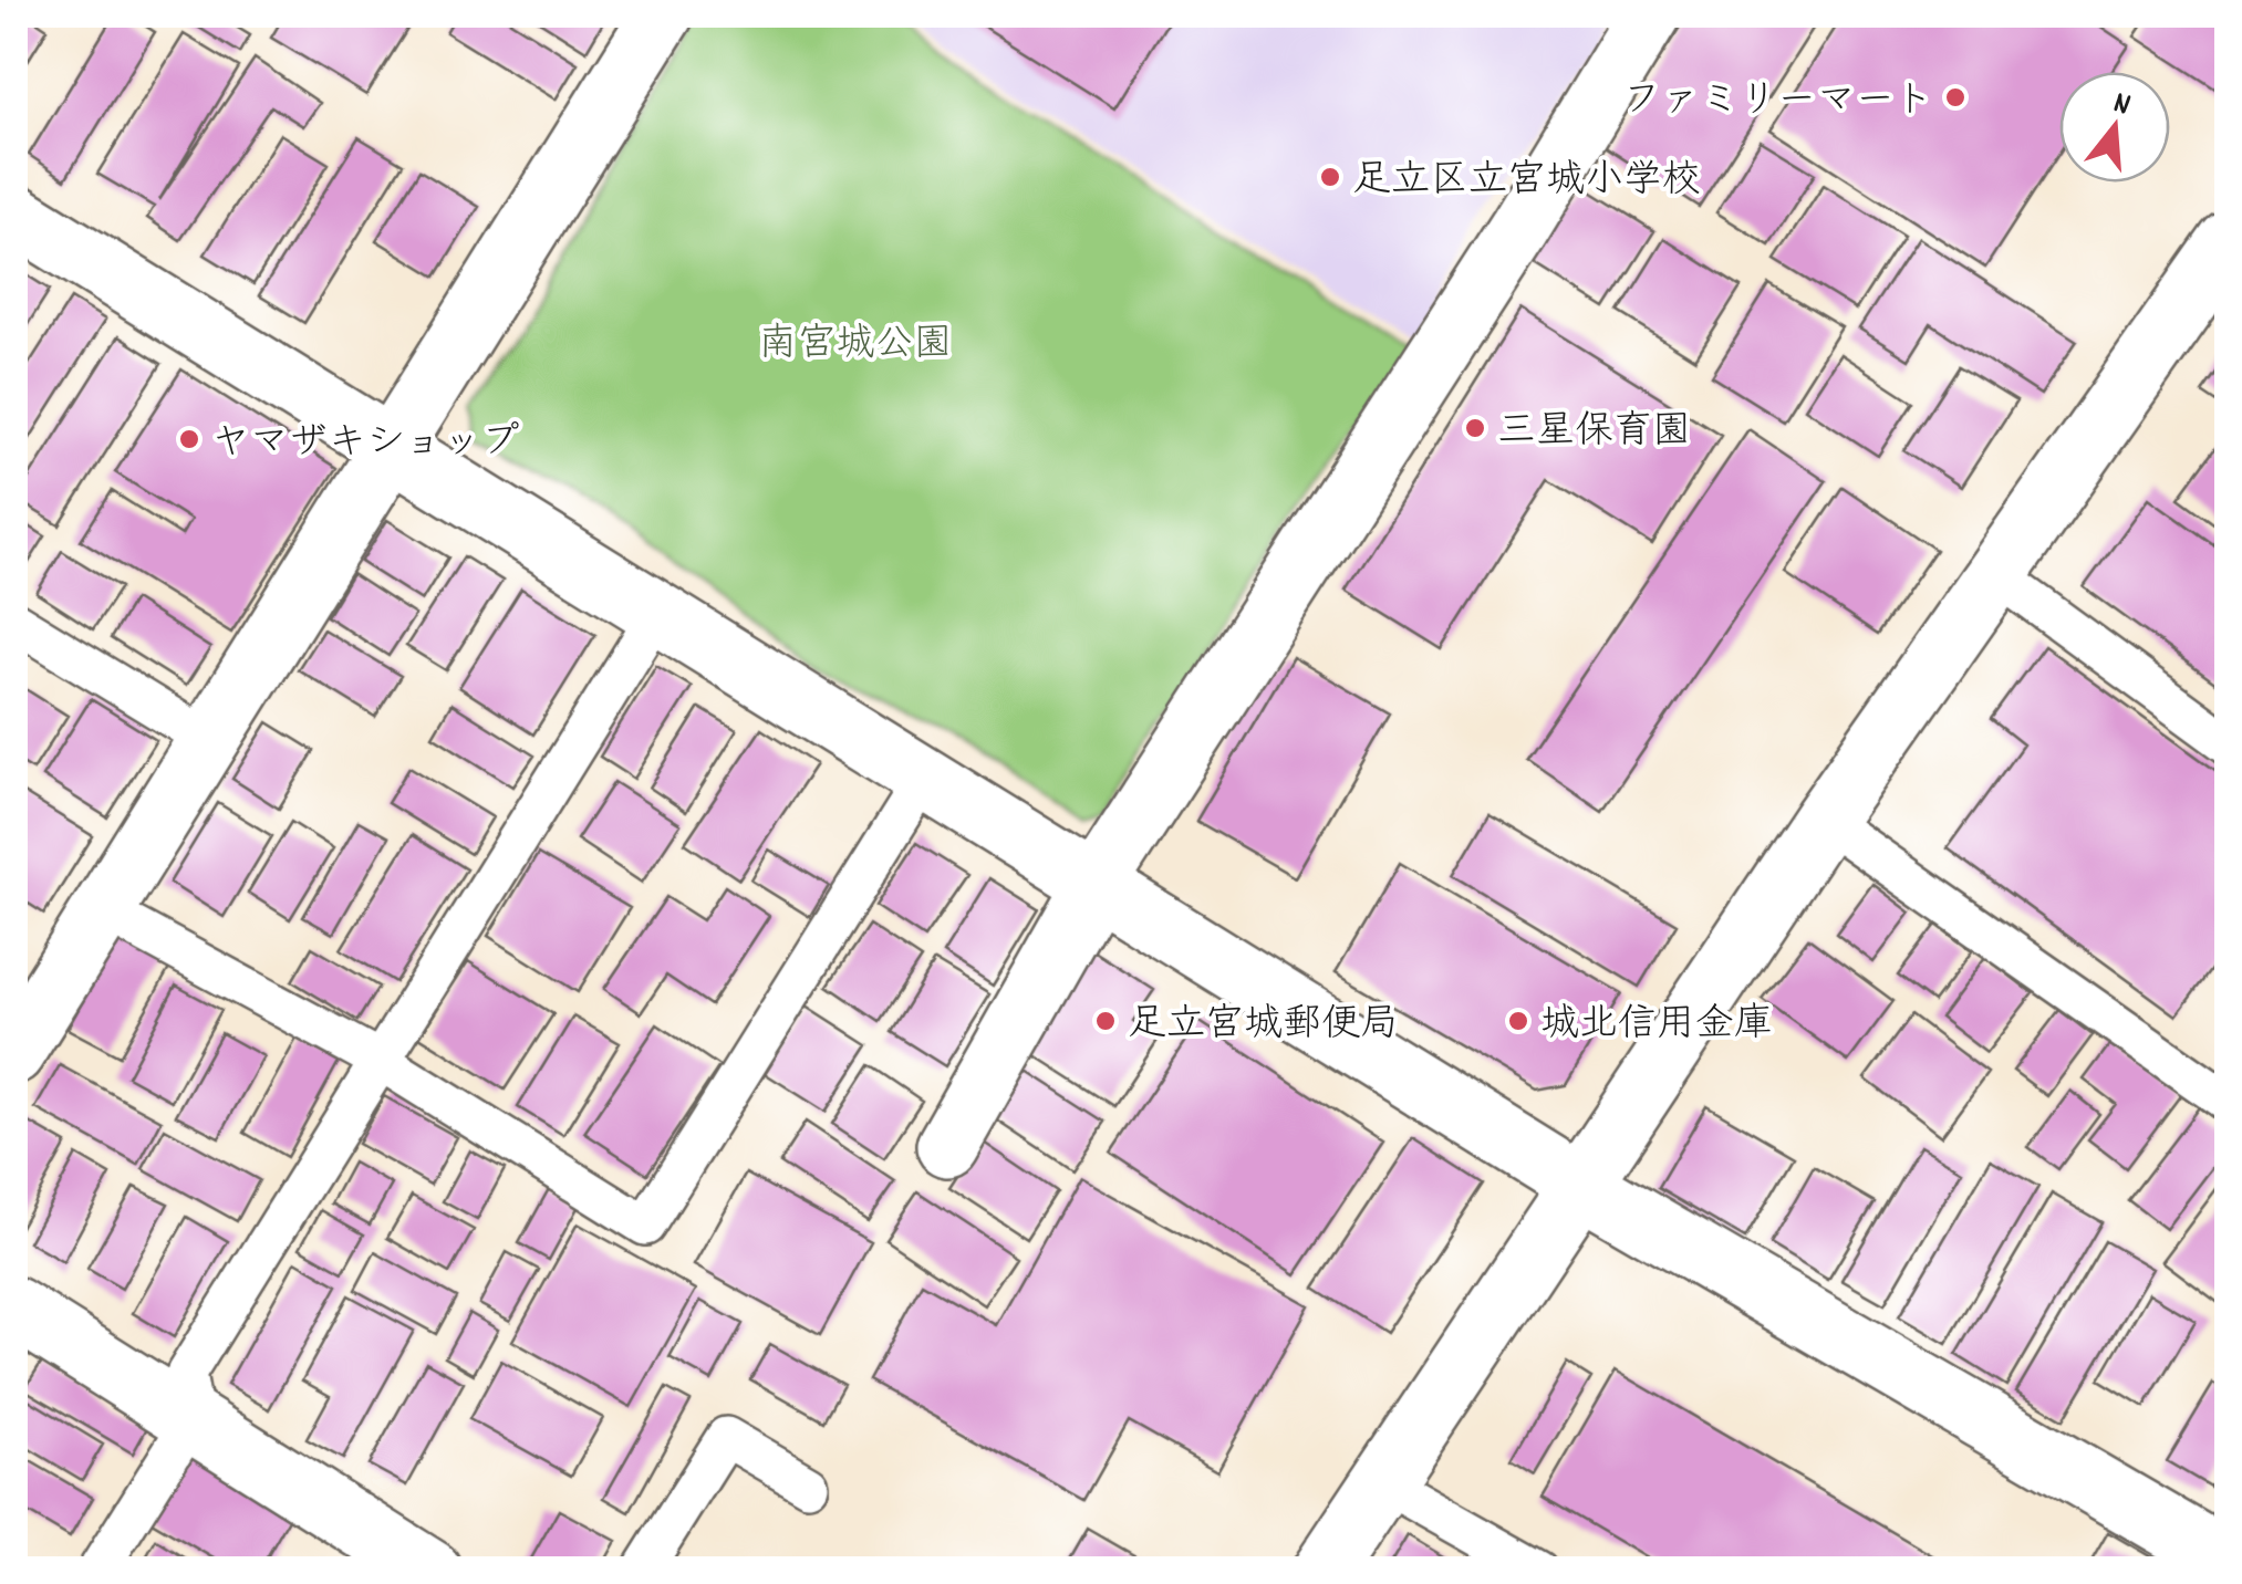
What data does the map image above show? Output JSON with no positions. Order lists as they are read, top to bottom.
{
  "parks": ["南宮城公園"],
  "places": [
    "ファミリーマート",
    "足立区立宮城小学校",
    "三星保育園",
    "ヤマザキショップ",
    "足立宮城郵便局",
    "城北信用金庫"
  ],
  "north": "top"
}
